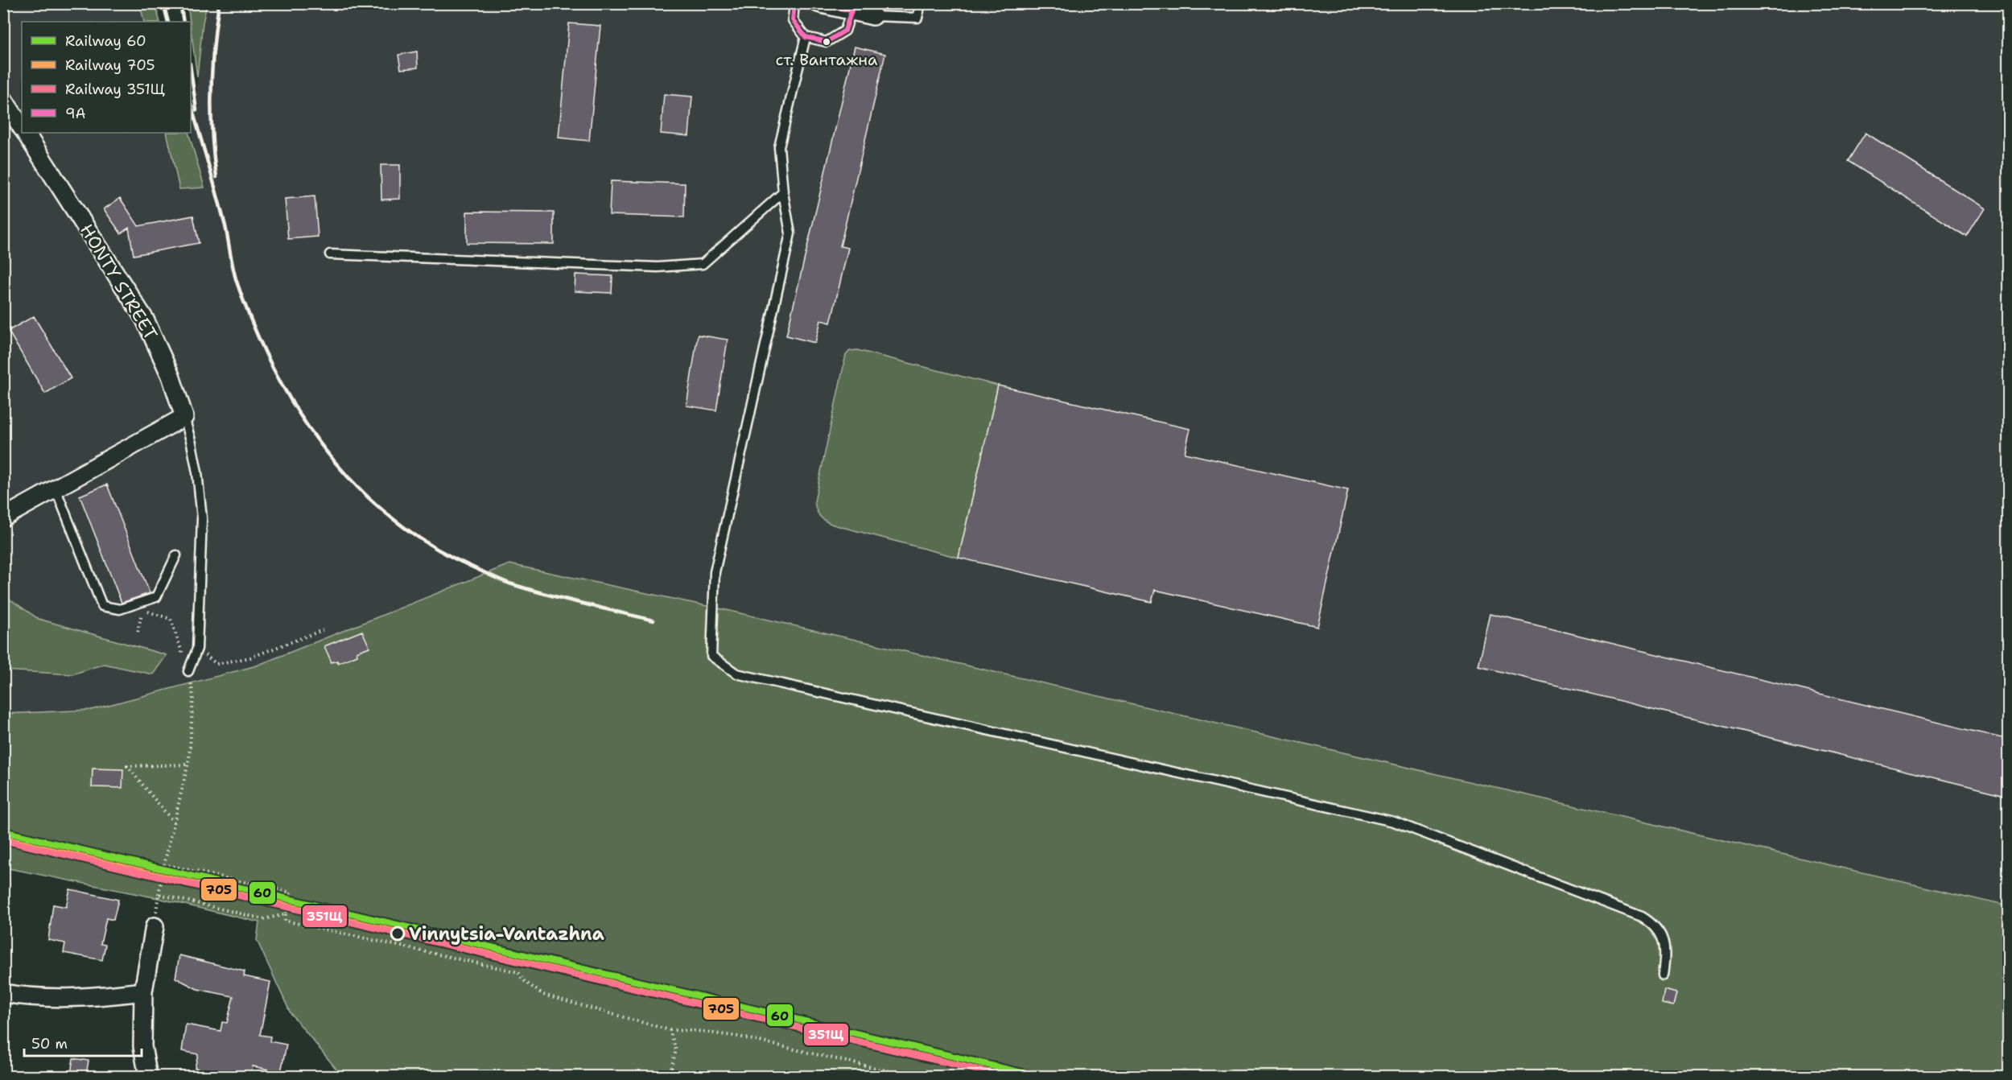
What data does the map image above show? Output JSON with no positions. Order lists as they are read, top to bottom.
{
  "streets": {
    "street": ["HONTY STREET"]
  },
  "places": ["ст. Вантажна", "Vinnytsia-Vantazhna"],
  "lines": [
    "transit line 9А",
    "rail line 60",
    "rail line 705",
    "rail line 351Щ"
  ],
  "legend": [
    "Railway 60",
    "Railway 705",
    "Railway 351Щ",
    "9А"
  ],
  "scale_bar": "50 m"
}
